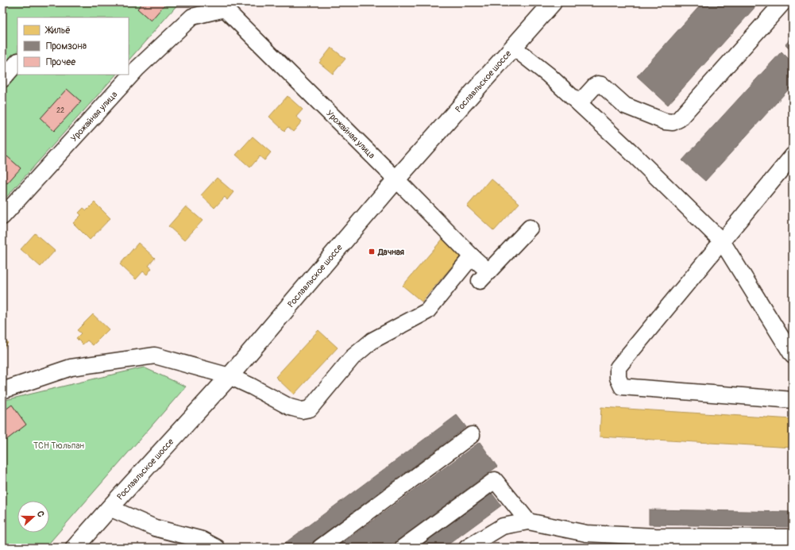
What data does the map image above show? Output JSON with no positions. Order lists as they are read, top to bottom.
{
  "streets": {
    "main road": ["Рославльское шоссе"],
    "street": ["Урожайная улица"]
  },
  "crossings": [
    ["Рославльское шоссе", "Урожайная улица"]
  ],
  "parks": ["ТСН Тюльпан"],
  "places": {
    "transit": ["Дачная"]
  },
  "house_numbers": ["22"],
  "legend": ["Жильё", "Промзона", "Прочее"],
  "north": "right"
}
